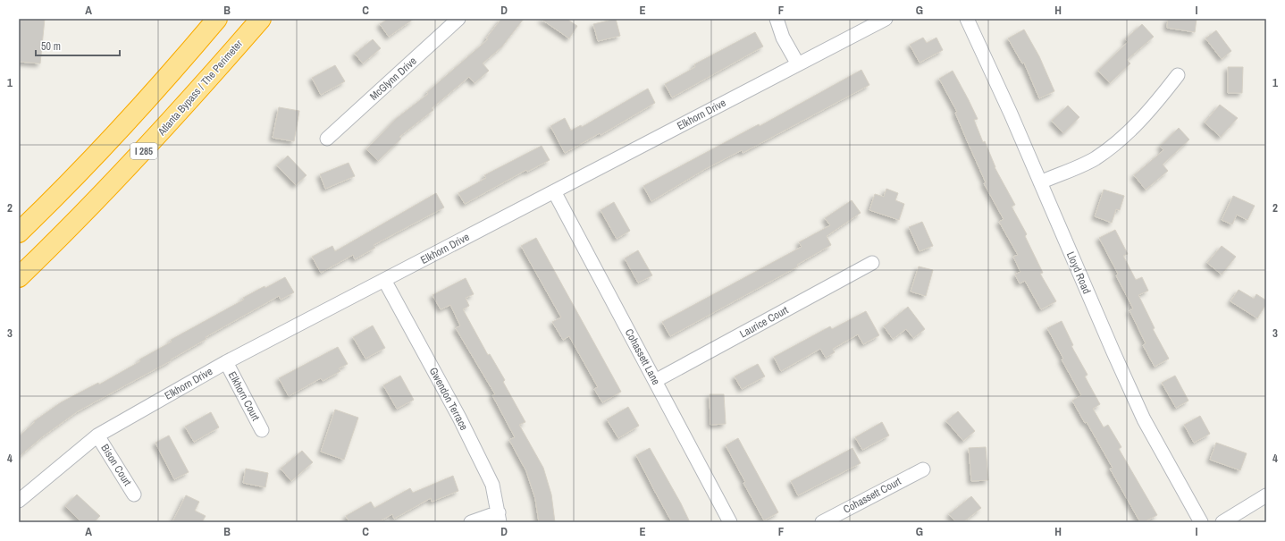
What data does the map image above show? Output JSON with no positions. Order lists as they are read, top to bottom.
{
  "streets": {
    "highway": ["Atlanta Bypass / The Perimeter", "I 285"],
    "street": [
      "McGlynn Drive",
      "Elkhorn Drive",
      "Lloyd Road",
      "Laurice Court",
      "Cohassett Lane",
      "Elkhorn Court",
      "Gwendon Terrace",
      "Bison Court",
      "Cohassett Court"
    ]
  },
  "crossings": [
    ["Elkhorn Drive", "Cohassett Lane"],
    ["Elkhorn Drive", "Elkhorn Court"],
    ["Elkhorn Drive", "Gwendon Terrace"],
    ["Elkhorn Drive", "Bison Court"],
    ["Laurice Court", "Cohassett Lane"]
  ],
  "scale_bar": "50 m",
  "grid": {
    "columns": [
      "A",
      "B",
      "C",
      "D",
      "E",
      "F",
      "G",
      "H",
      "I"
    ],
    "rows": [
      "1",
      "2",
      "3",
      "4"
    ]
  }
}
